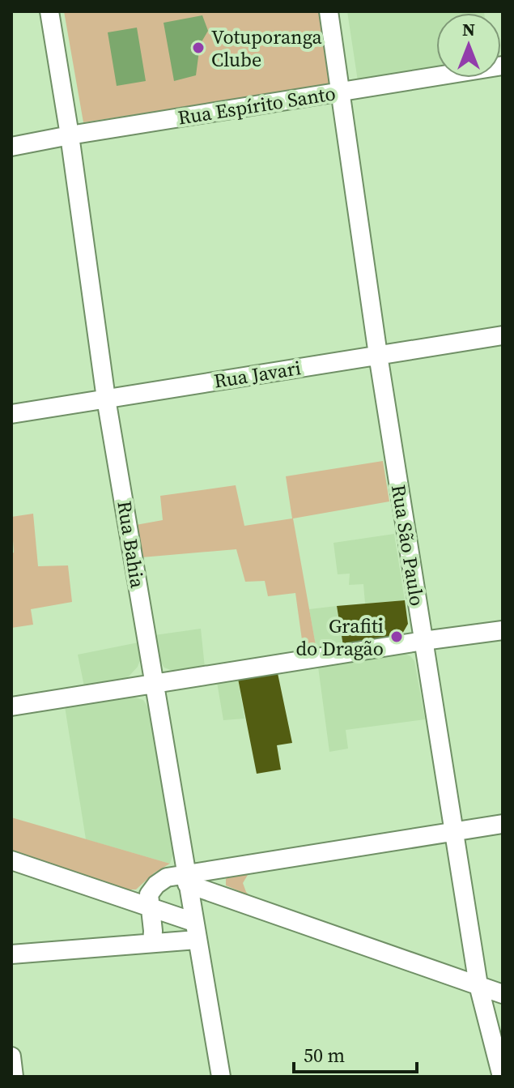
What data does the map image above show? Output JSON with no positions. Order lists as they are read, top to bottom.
{
  "streets": {
    "street": [
      "Rua Espírito Santo",
      "Rua Javari",
      "Rua Bahia",
      "Rua São Paulo"
    ]
  },
  "crossings": [
    ["Rua Espírito Santo", "Rua Bahia"],
    ["Rua Espírito Santo", "Rua São Paulo"],
    ["Rua Javari", "Rua Bahia"],
    ["Rua Javari", "Rua São Paulo"]
  ],
  "places": ["Votuporanga Clube", "Grafiti do Dragão"],
  "scale_bar": "50 m",
  "north": "top"
}
